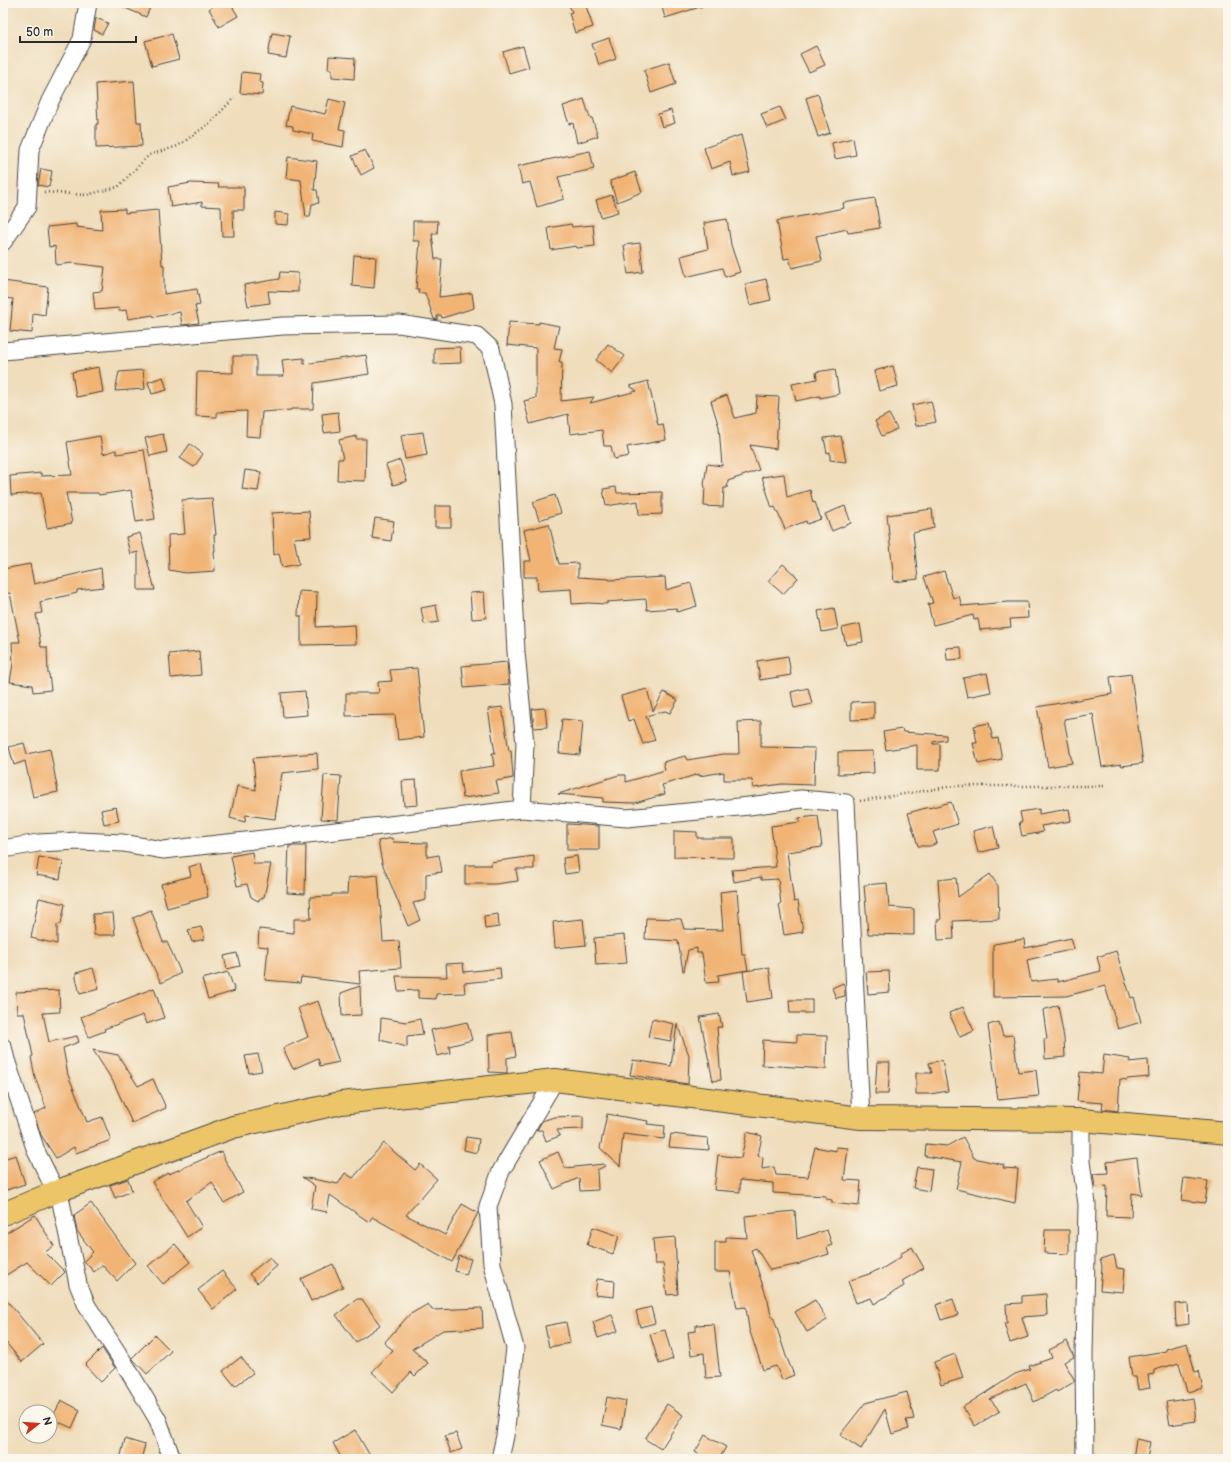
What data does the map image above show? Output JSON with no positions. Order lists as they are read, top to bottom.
{
  "scale_bar": "50 m",
  "north": "right"
}
